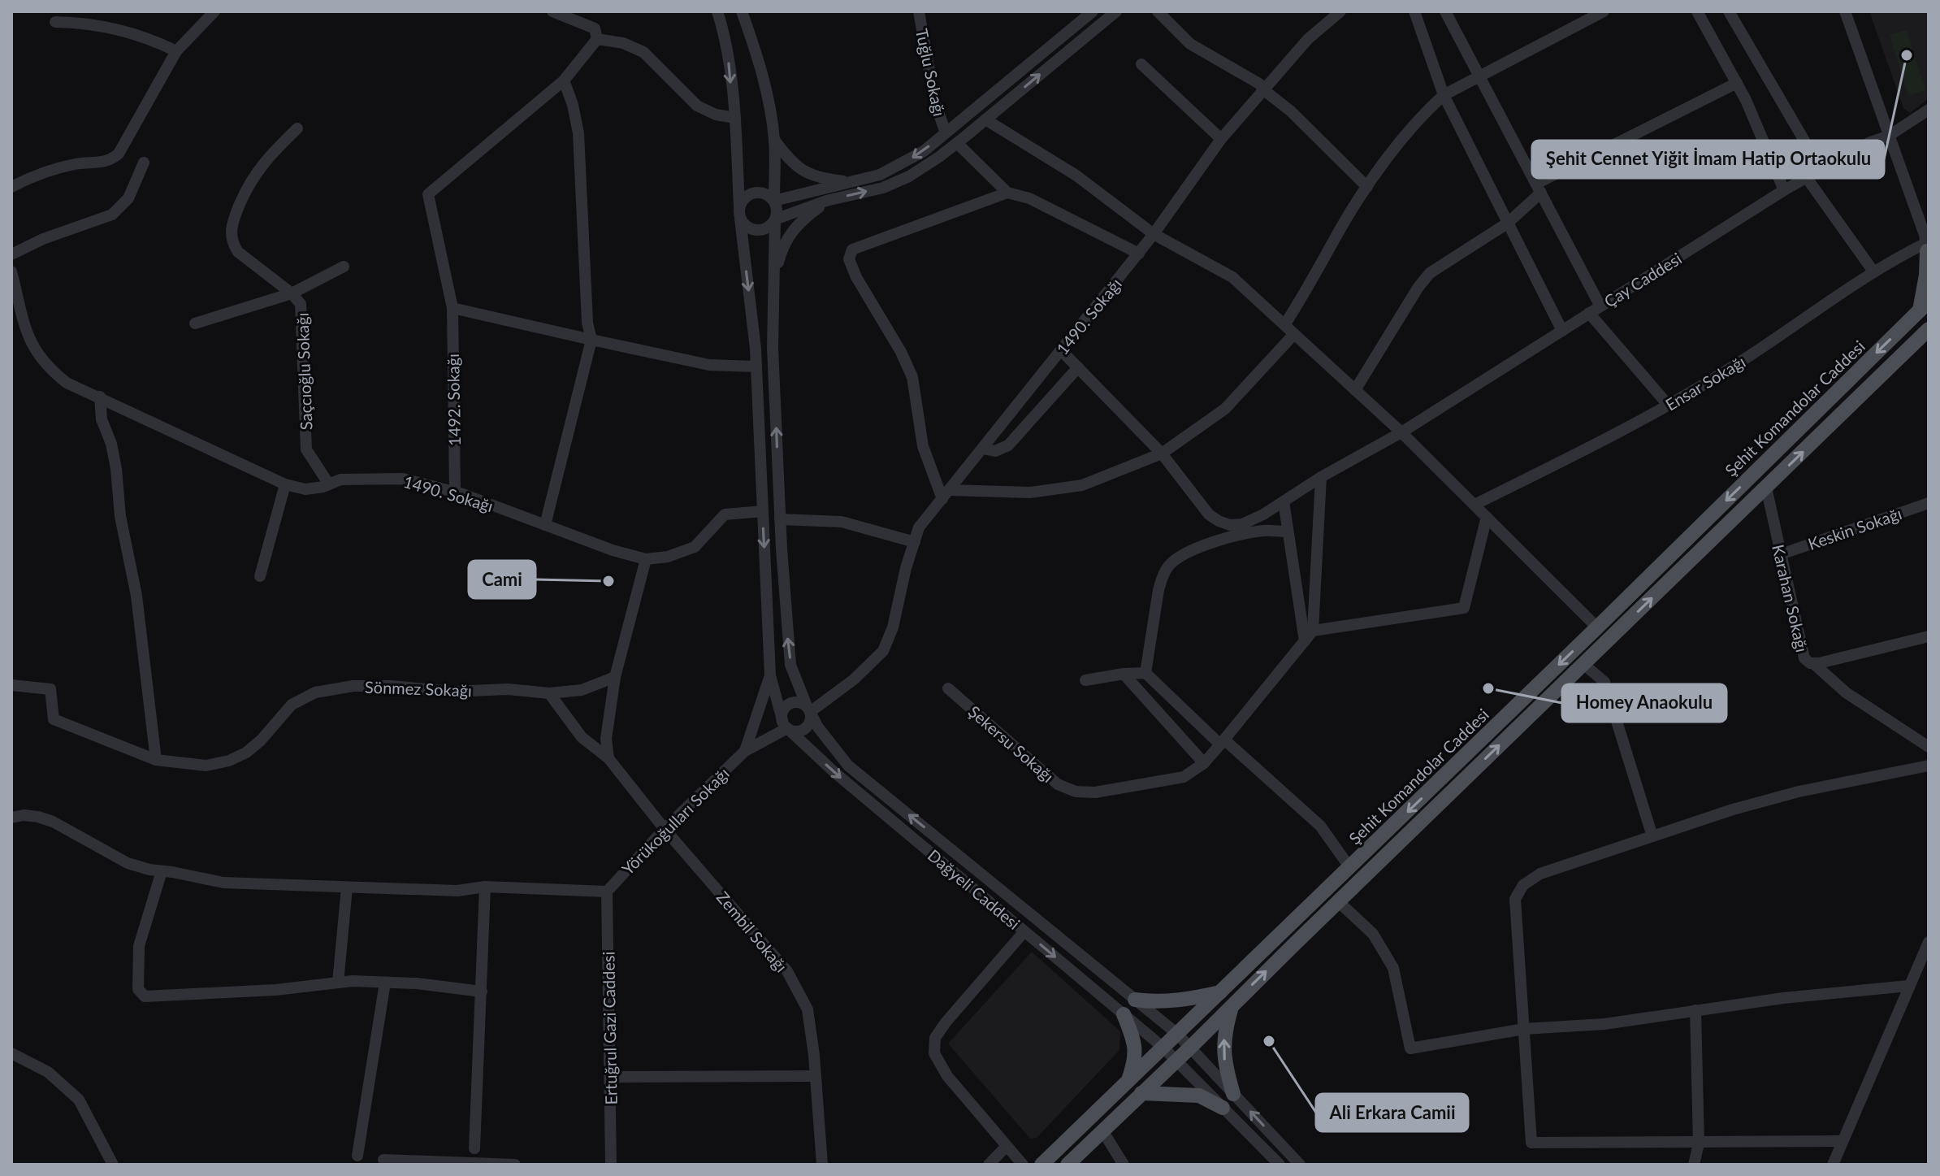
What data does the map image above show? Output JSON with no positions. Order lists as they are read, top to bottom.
{
  "streets": {
    "main road": ["Şehit Komandolar Caddesi"],
    "street": [
      "Tuğlu Sokağı",
      "Çay Caddesi",
      "1490. Sokağı",
      "Saçcıoğlu Sokağı",
      "Ensar Sokağı",
      "1492. Sokağı",
      "Keskin Sokağı",
      "Karahan Sokağı",
      "Sönmez Sokağı",
      "Şekersu Sokağı",
      "Yörükoğulları Sokağı",
      "Dağyeli Caddesi",
      "Zembil Sokağı",
      "Ertuğrul Gazi Caddesi"
    ]
  },
  "crossings": [
    ["Çay Caddesi", "1490. Sokağı"],
    ["1490. Sokağı", "Saçcıoğlu Sokağı"],
    ["1490. Sokağı", "1492. Sokağı"],
    ["1490. Sokağı", "Dağyeli Caddesi"],
    ["Şehit Komandolar Caddesi", "Karahan Sokağı"],
    ["Şehit Komandolar Caddesi", "Dağyeli Caddesi"],
    ["Keskin Sokağı", "Karahan Sokağı"],
    ["Sönmez Sokağı", "Zembil Sokağı"],
    ["Yörükoğulları Sokağı", "Zembil Sokağı"],
    ["Yörükoğulları Sokağı", "Ertuğrul Gazi Caddesi"]
  ],
  "places": [
    "Şehit Cennet Yiğit İmam Hatip Ortaokulu",
    "Cami",
    "Homey Anaokulu",
    "Ali Erkara Camii"
  ]
}
